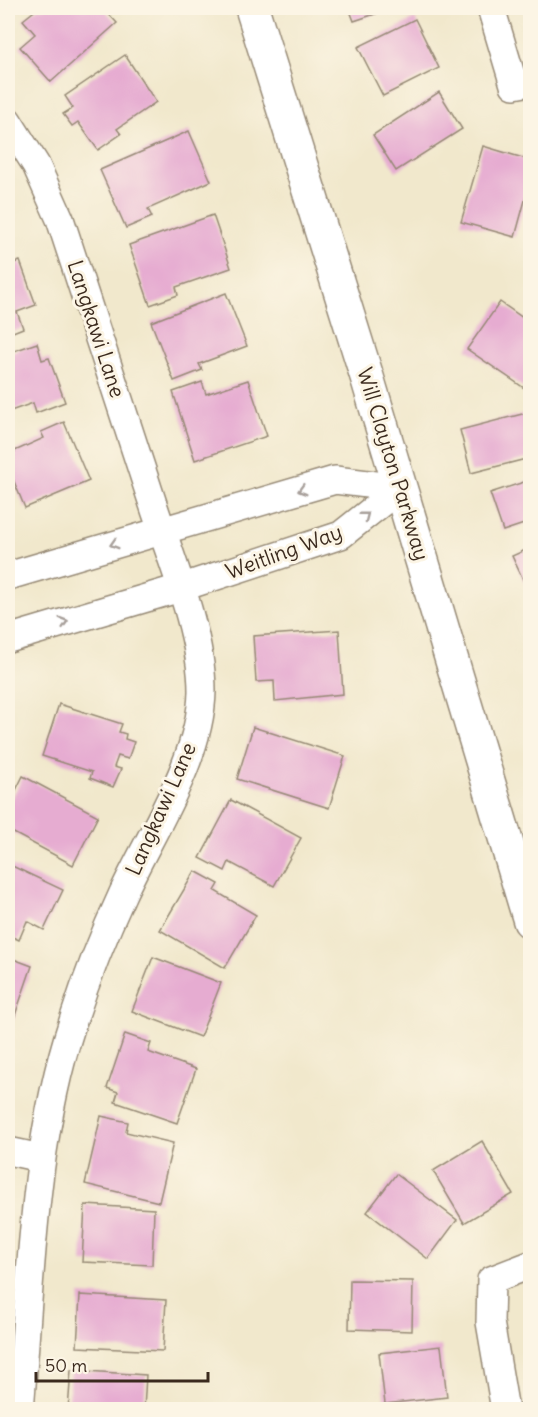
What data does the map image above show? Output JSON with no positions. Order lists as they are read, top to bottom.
{
  "streets": {
    "street": ["Langkawi Lane", "Will Clayton Parkway", "Weitling Way"]
  },
  "crossings": [
    ["Langkawi Lane", "Weitling Way"],
    ["Will Clayton Parkway", "Weitling Way"]
  ],
  "scale_bar": "50 m"
}
